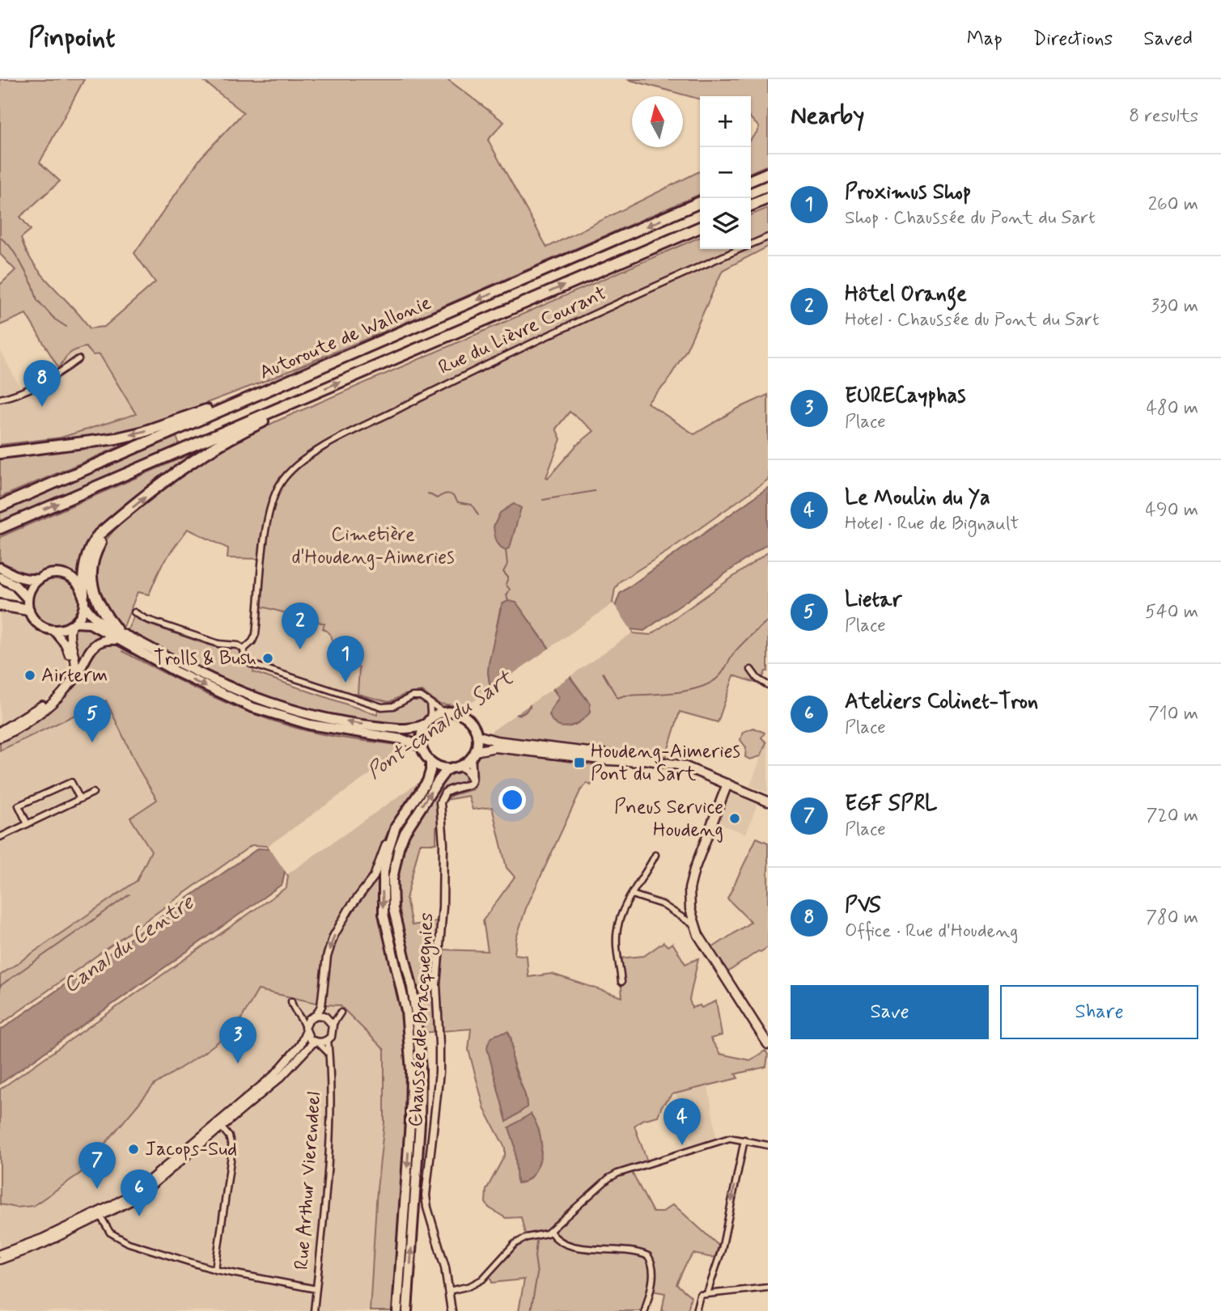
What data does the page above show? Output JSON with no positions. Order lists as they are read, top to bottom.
{
  "streets": {
    "highway": ["Autoroute de Wallonie"],
    "street": ["Rue du Lièvre Courant", "Chaussée de Bracquegnies", "Rue Arthur Vierendeel"]
  },
  "water": ["Pont-canal du Sart", "Canal du Centre"],
  "parks": ["Cimetière d'Houdeng-Aimeries"],
  "places": {
    "other": [
      "Trolls & Bush",
      "Airterm",
      "Pneus Service Houdeng",
      "Jacops-Sud"
    ],
    "transit": ["Houdeng-Aimeries Pont du Sart"]
  },
  "north": "top",
  "page": {
    "header": "Pinpoint",
    "nav": ["Map", "Directions", "Saved"],
    "heading": ["Nearby", "8 results"],
    "map_buttons": ["+", "−"],
    "list": [
      {
        "mark": "1",
        "name": "Proximus Shop",
        "note": "Shop · Chaussée du Pont du Sart",
        "value": "260 m"
      },
      {
        "mark": "2",
        "name": "Hôtel Orange",
        "note": "Hotel · Chaussée du Pont du Sart",
        "value": "330 m"
      },
      {
        "mark": "3",
        "name": "EURECayphas",
        "note": "Place",
        "value": "480 m"
      },
      {
        "mark": "4",
        "name": "Le Moulin du Ya",
        "note": "Hotel · Rue de Bignault",
        "value": "490 m"
      },
      {
        "mark": "5",
        "name": "Lietar",
        "note": "Place",
        "value": "540 m"
      },
      {
        "mark": "6",
        "name": "Ateliers Colinet-Tron",
        "note": "Place",
        "value": "710 m"
      },
      {
        "mark": "7",
        "name": "EGF SPRL",
        "note": "Place",
        "value": "720 m"
      },
      {
        "mark": "8",
        "name": "PVS",
        "note": "Office · Rue d'Houdeng",
        "value": "780 m"
      }
    ],
    "pins": [
      "8",
      "2",
      "1",
      "5",
      "3",
      "4",
      "7",
      "6"
    ],
    "buttons": ["Save", "Share"]
  }
}
